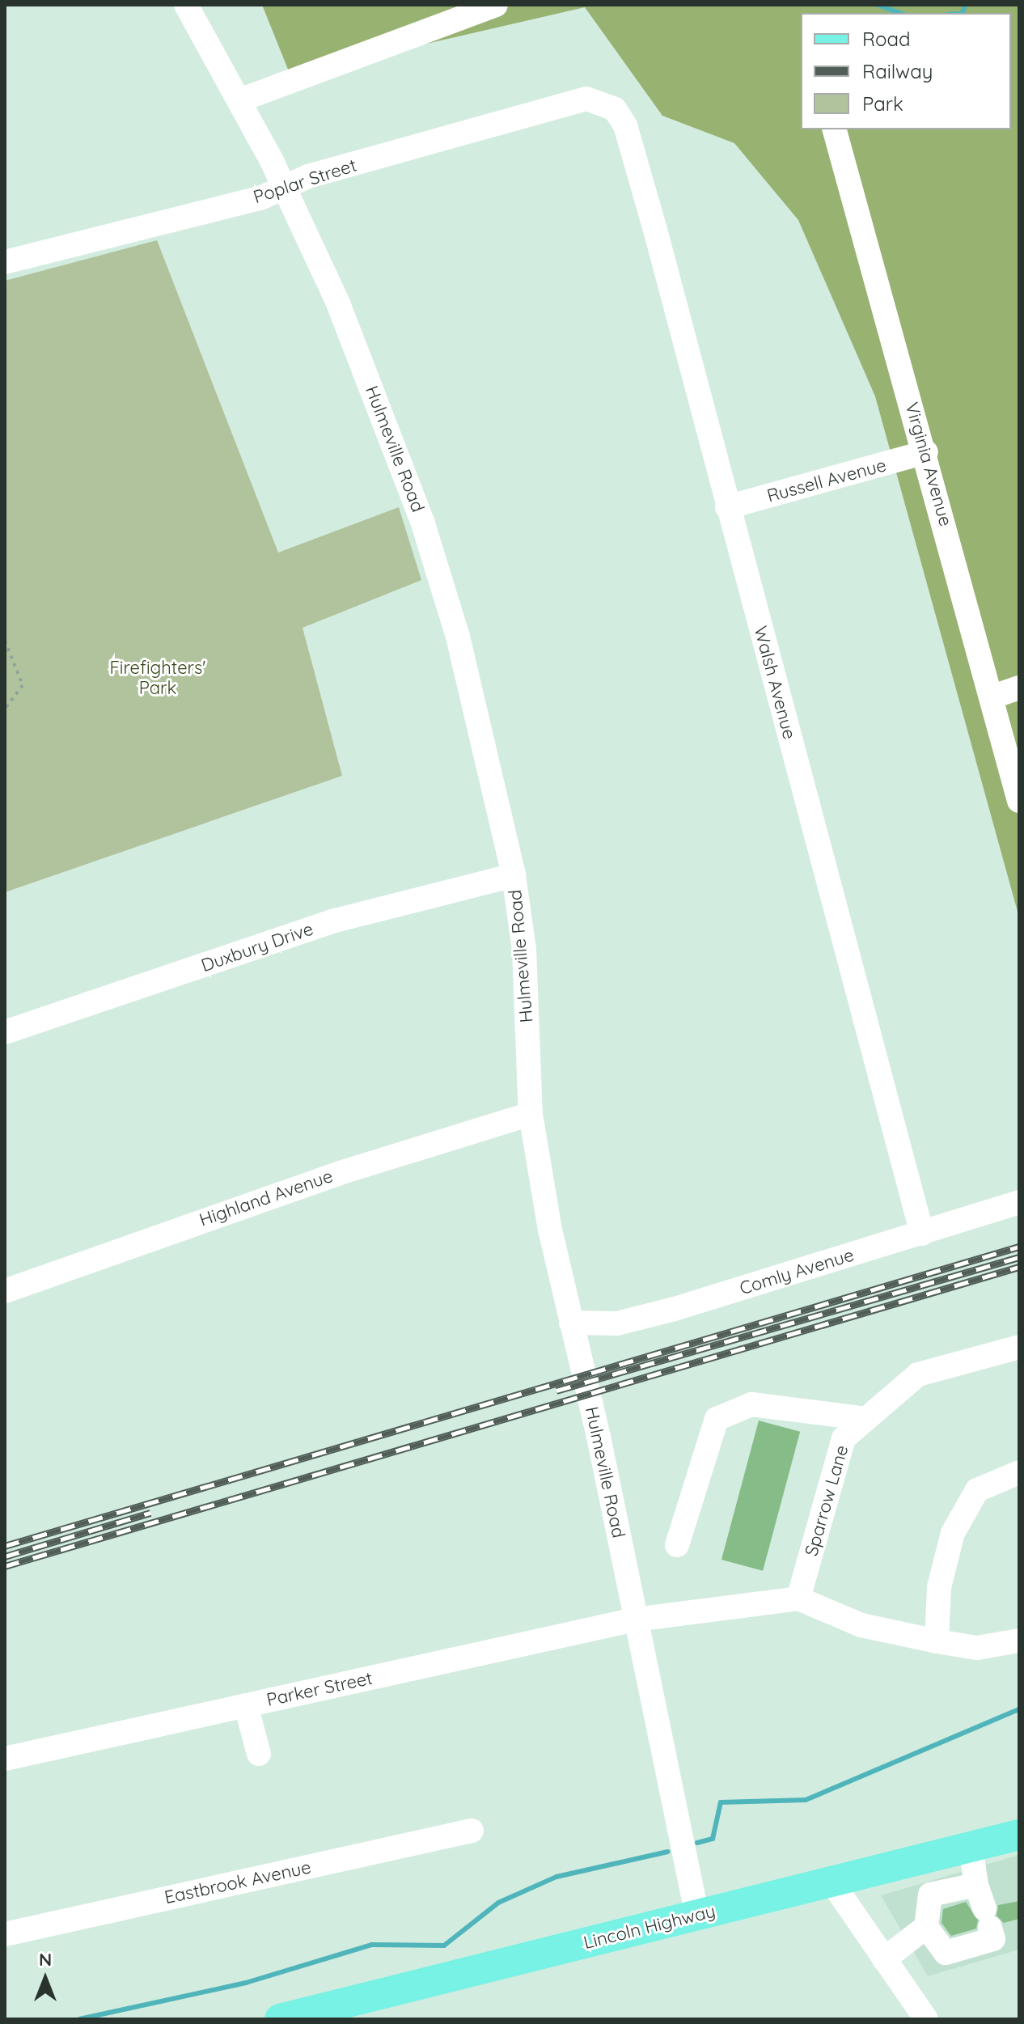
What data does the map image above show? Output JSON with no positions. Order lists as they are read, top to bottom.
{
  "streets": {
    "main road": ["Lincoln Highway"],
    "street": [
      "Poplar Street",
      "Hulmeville Road",
      "Virginia Avenue",
      "Russell Avenue",
      "Walsh Avenue",
      "Duxbury Drive",
      "Highland Avenue",
      "Comly Avenue",
      "Sparrow Lane",
      "Parker Street",
      "Eastbrook Avenue"
    ]
  },
  "crossings": [
    ["Poplar Street", "Hulmeville Road"],
    ["Poplar Street", "Walsh Avenue"],
    ["Hulmeville Road", "Duxbury Drive"],
    ["Hulmeville Road", "Highland Avenue"],
    ["Hulmeville Road", "Comly Avenue"],
    ["Hulmeville Road", "Parker Street"],
    ["Hulmeville Road", "Lincoln Highway"],
    ["Virginia Avenue", "Russell Avenue"],
    ["Russell Avenue", "Walsh Avenue"],
    ["Walsh Avenue", "Comly Avenue"]
  ],
  "parks": ["Firefighters' Park"],
  "legend": ["Road", "Railway", "Park"],
  "north": "top"
}
